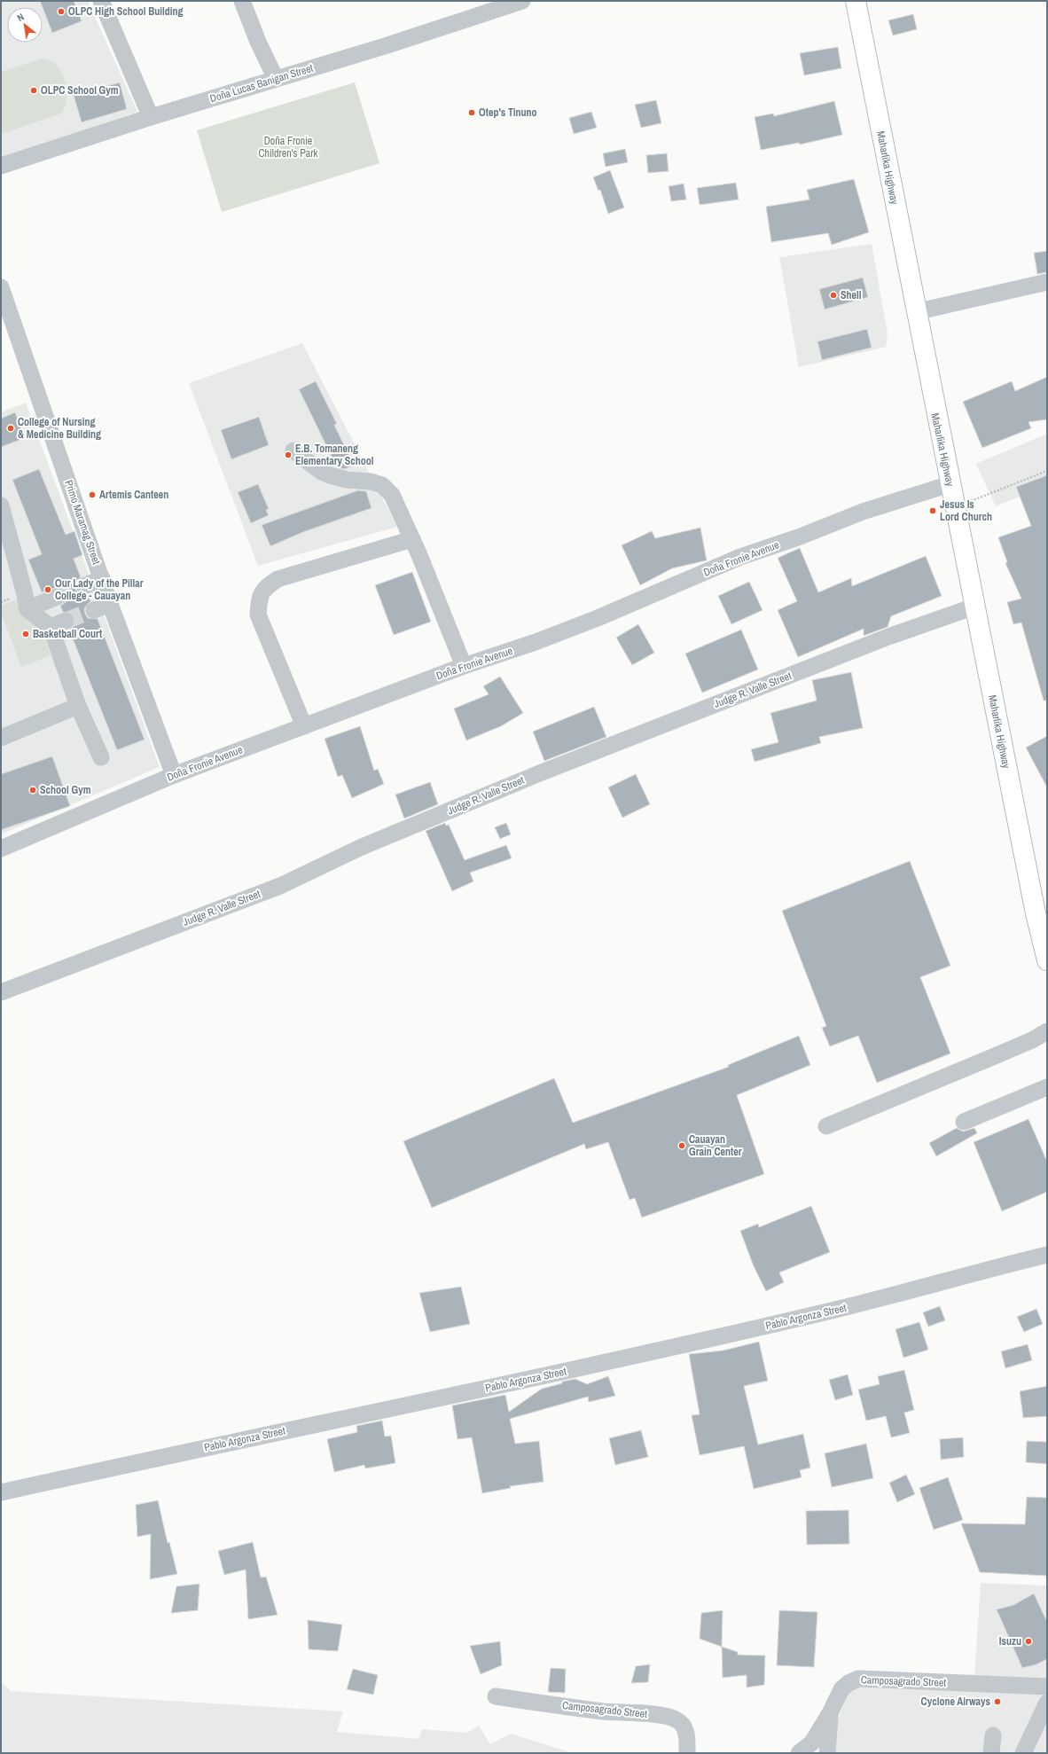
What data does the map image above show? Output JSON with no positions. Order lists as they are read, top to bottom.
{
  "streets": {
    "highway": ["Maharlika Highway"],
    "street": [
      "Doña Lucas Banigan Street",
      "Primo Maramag Street",
      "Doña Fronie Avenue",
      "Judge R. Valle Street",
      "Pablo Argonza Street",
      "Camposagrado Street"
    ]
  },
  "crossings": [
    ["Maharlika Highway", "Doña Fronie Avenue"],
    ["Maharlika Highway", "Judge R. Valle Street"],
    ["Primo Maramag Street", "Doña Fronie Avenue"]
  ],
  "parks": ["Doña Fronie Children's Park"],
  "places": [
    "OLPC High School Building",
    "OLPC School Gym",
    "Otep's Tinuno",
    "Shell",
    "College of Nursing & Medicine Building",
    "E.B. Tomaneng Elementary School",
    "Artemis Canteen",
    "Jesus Is Lord Church",
    "Our Lady of the Pillar College - Cauayan",
    "Basketball Court",
    "School Gym",
    "Cauayan Grain Center",
    "Isuzu",
    "Cyclone Airways"
  ],
  "north": "top left"
}
